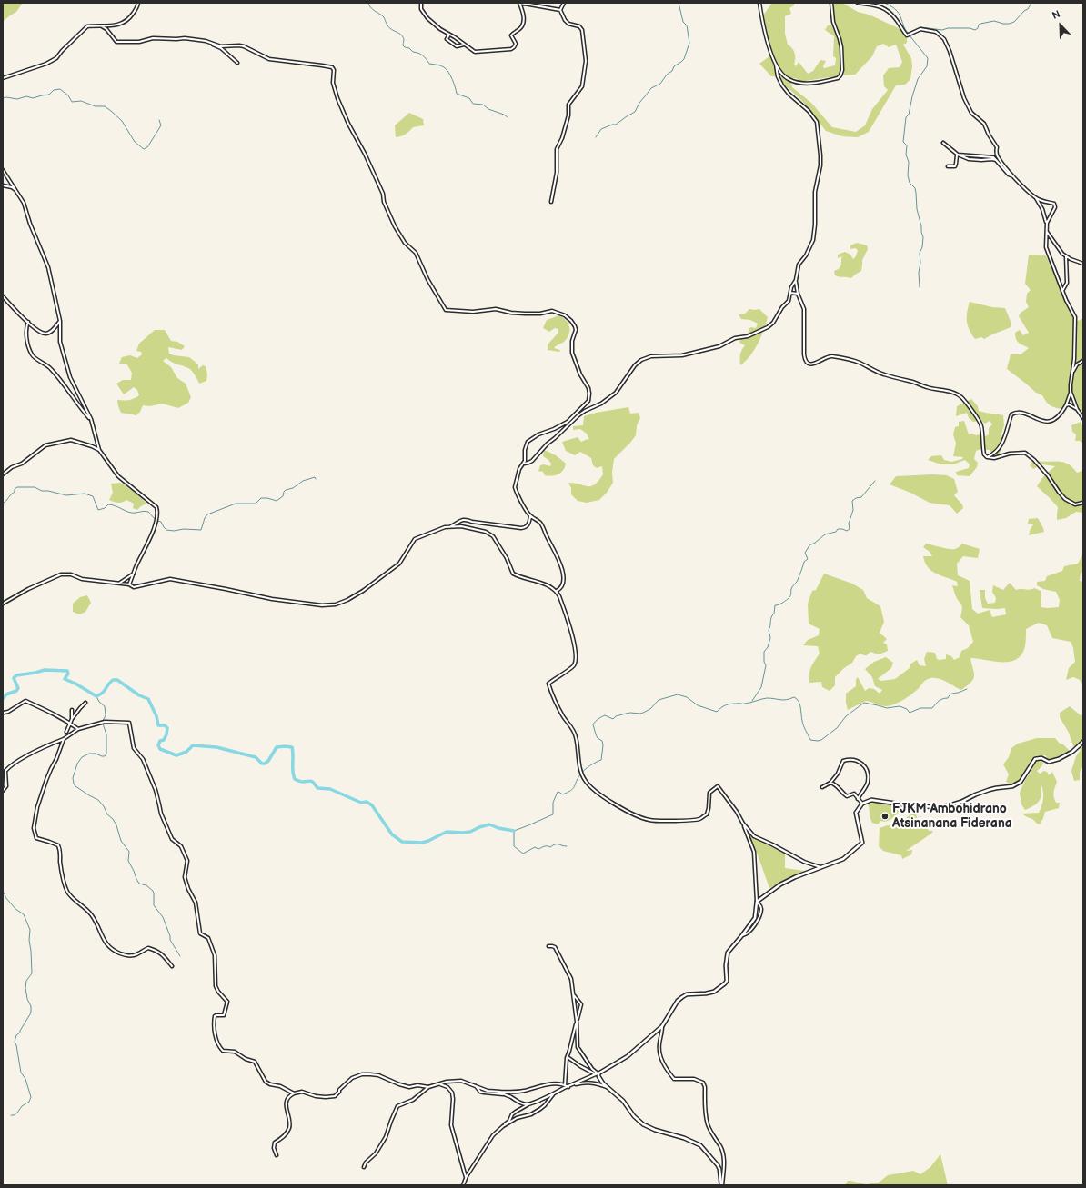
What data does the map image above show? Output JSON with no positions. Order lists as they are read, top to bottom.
{
  "places": ["FJKM Ambohidrano Atsinanana Fiderana"],
  "north": "top left"
}
